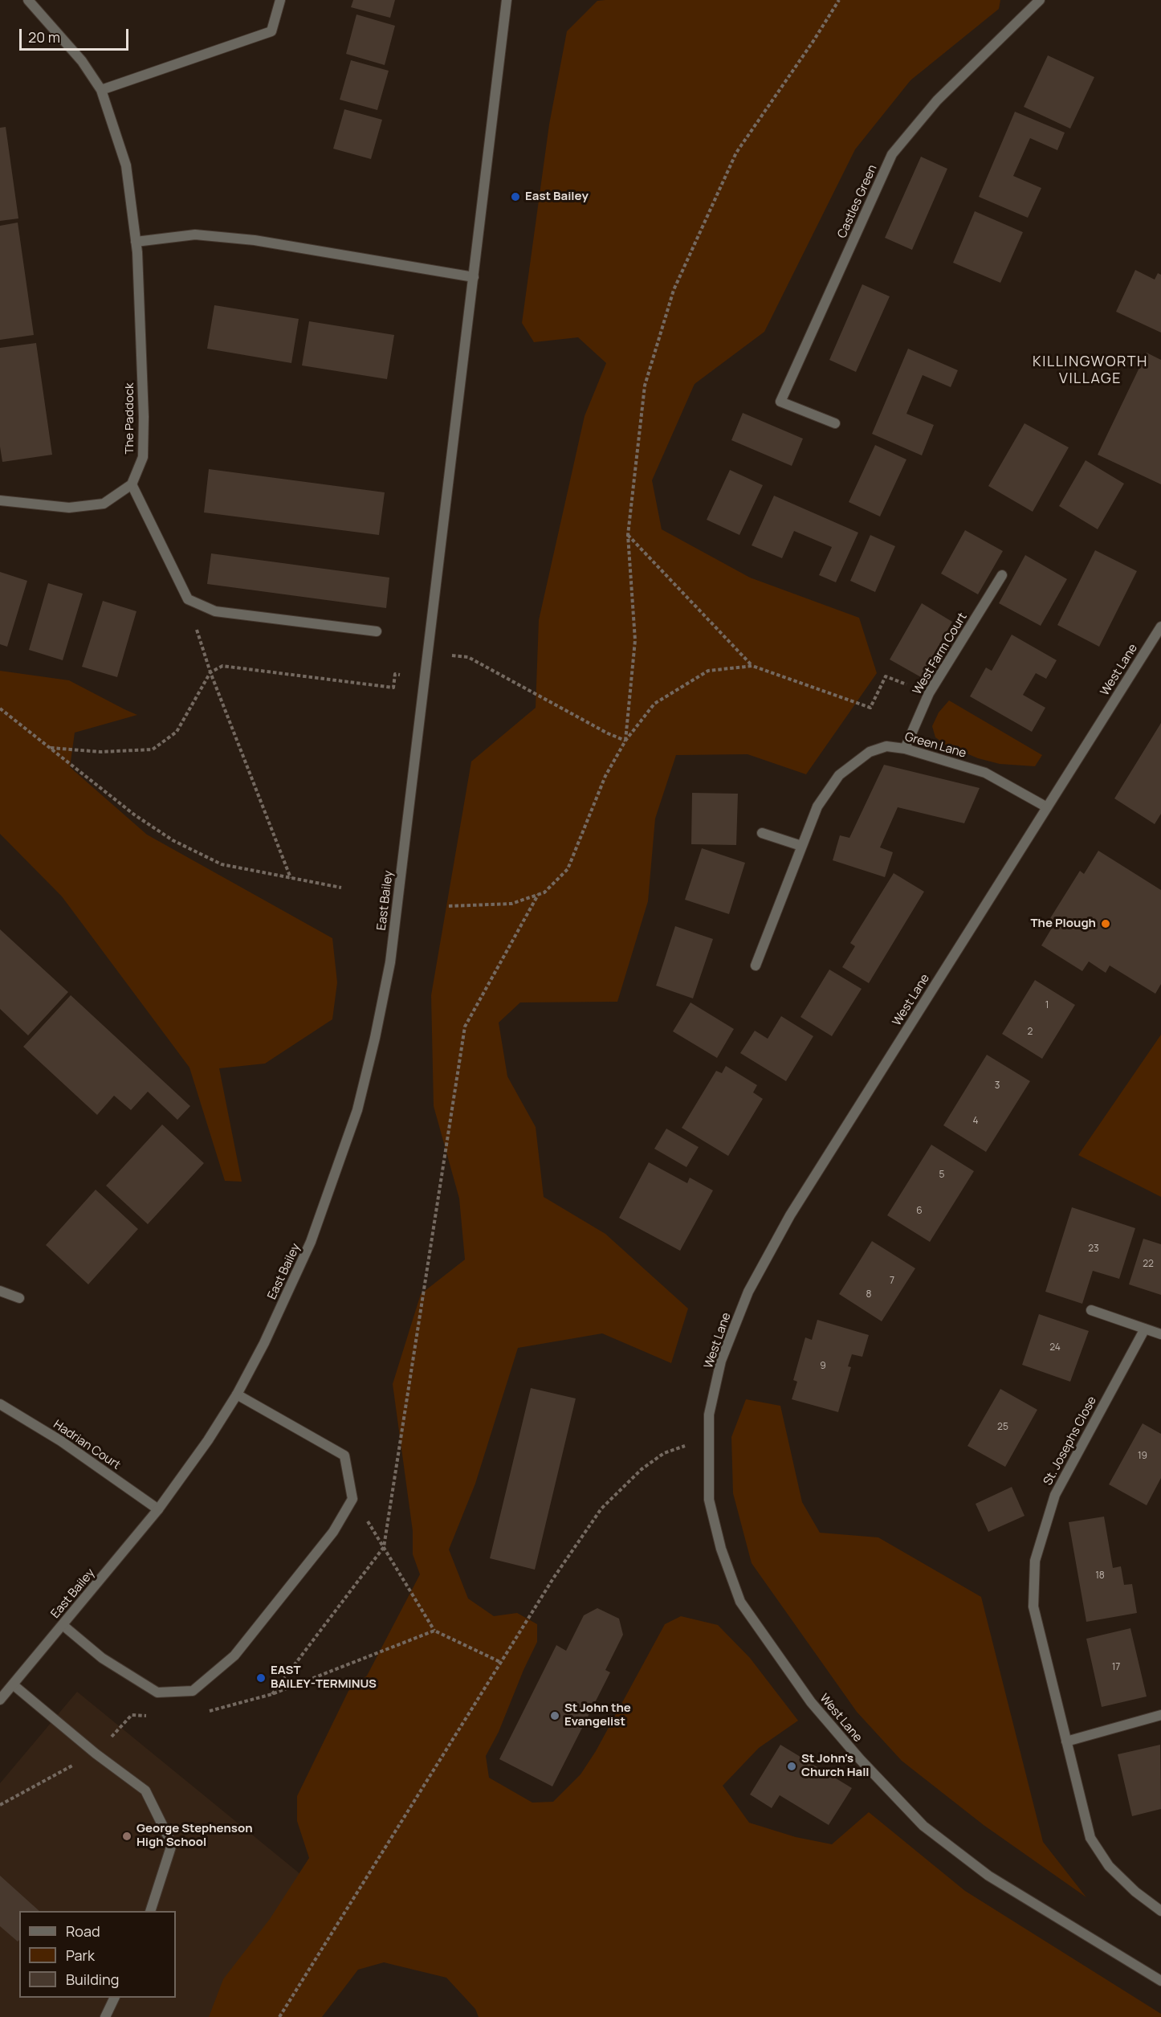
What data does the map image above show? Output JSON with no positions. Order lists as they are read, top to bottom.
{
  "streets": {
    "street": [
      "Castles Green",
      "The Paddock",
      "West Farm Court",
      "West Lane",
      "Green Lane",
      "East Bailey",
      "St. Josephs Close",
      "Hadrian Court"
    ]
  },
  "crossings": [
    ["West Farm Court", "Green Lane"],
    ["West Lane", "Green Lane"],
    ["East Bailey", "Hadrian Court"]
  ],
  "districts": ["KILLINGWORTH VILLAGE"],
  "places": [
    "East Bailey",
    "The Plough",
    "EAST BAILEY-TERMINUS",
    "St John the Evangelist",
    "St John's Church Hall",
    "George Stephenson High School"
  ],
  "house_numbers": [
    "1",
    "2",
    "3",
    "4",
    "5",
    "6",
    "23",
    "22",
    "7",
    "8",
    "24",
    "9",
    "25",
    "19",
    "18",
    "17"
  ],
  "legend": ["Road", "Park", "Building"],
  "scale_bar": "20 m"
}
